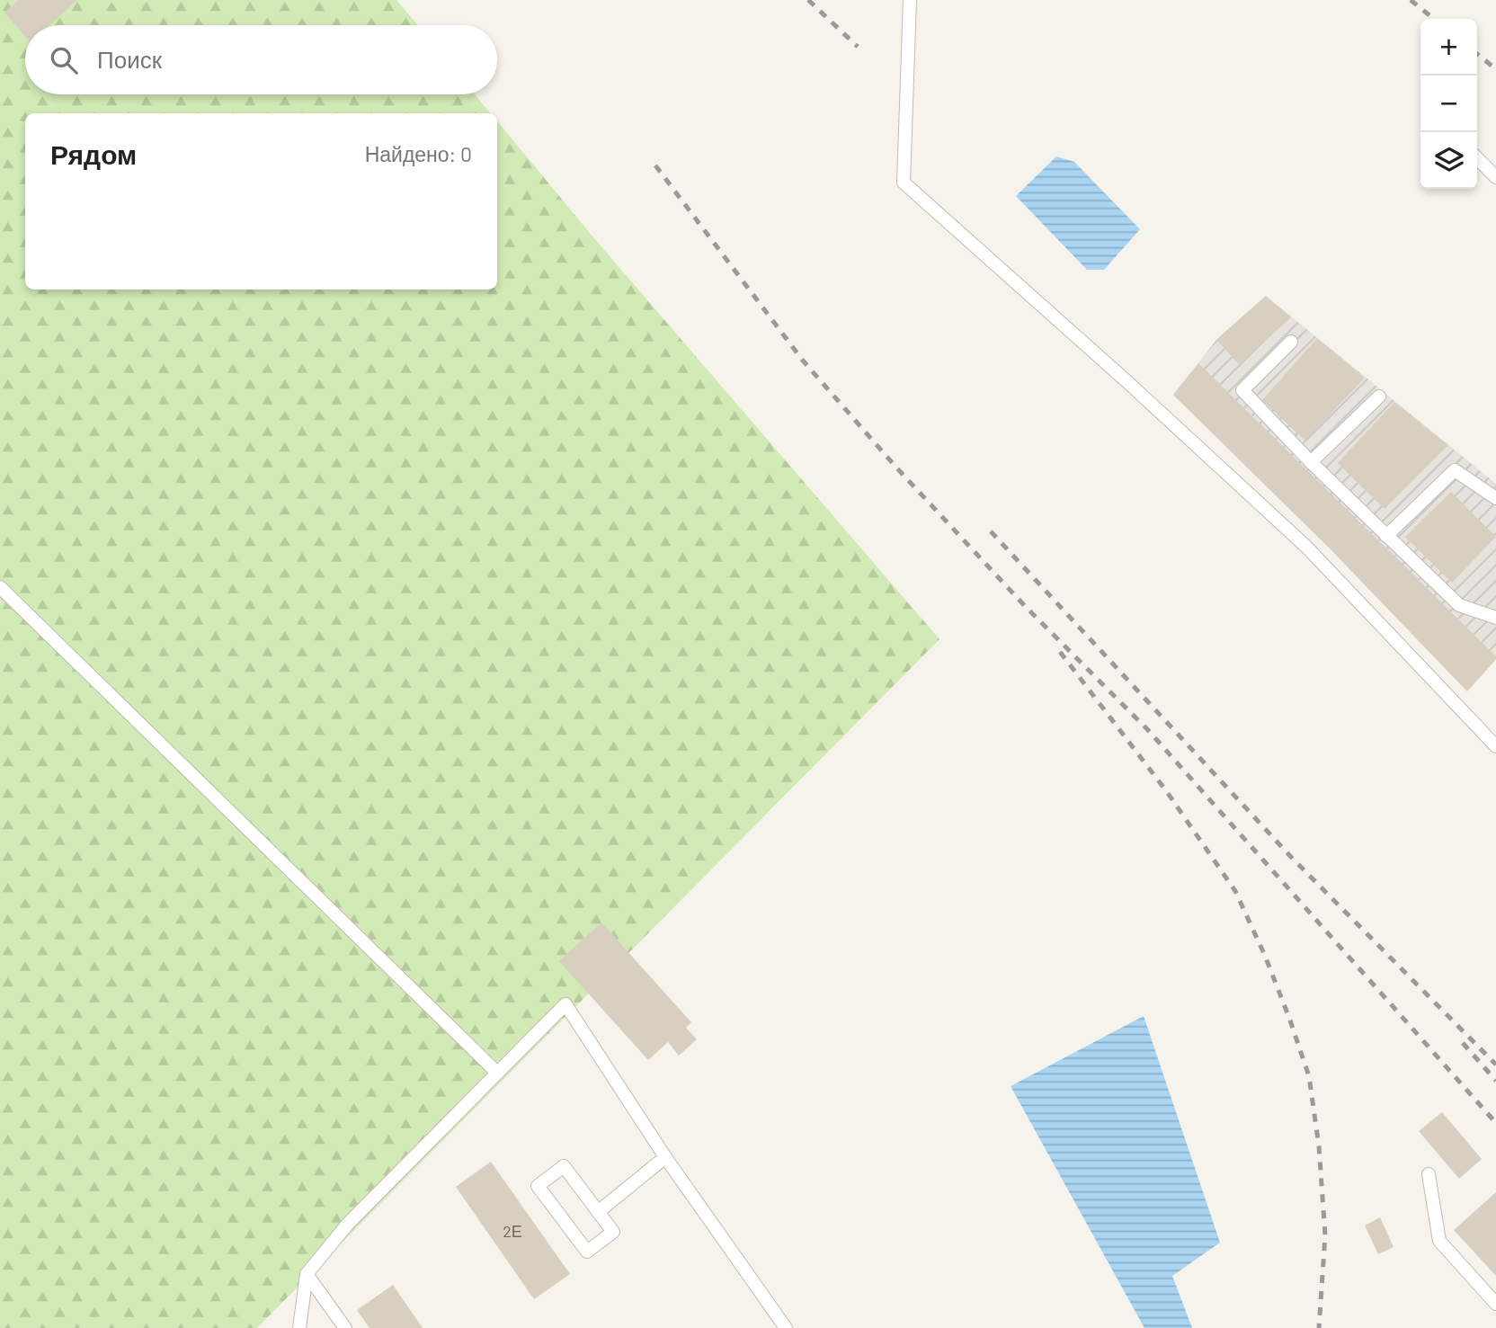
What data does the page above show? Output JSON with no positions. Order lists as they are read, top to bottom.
{
  "house_numbers": ["2Е"],
  "page": {
    "map_buttons": ["+", "−"],
    "search": "Поиск",
    "heading": ["Рядом", "Найдено: 0"]
  }
}
